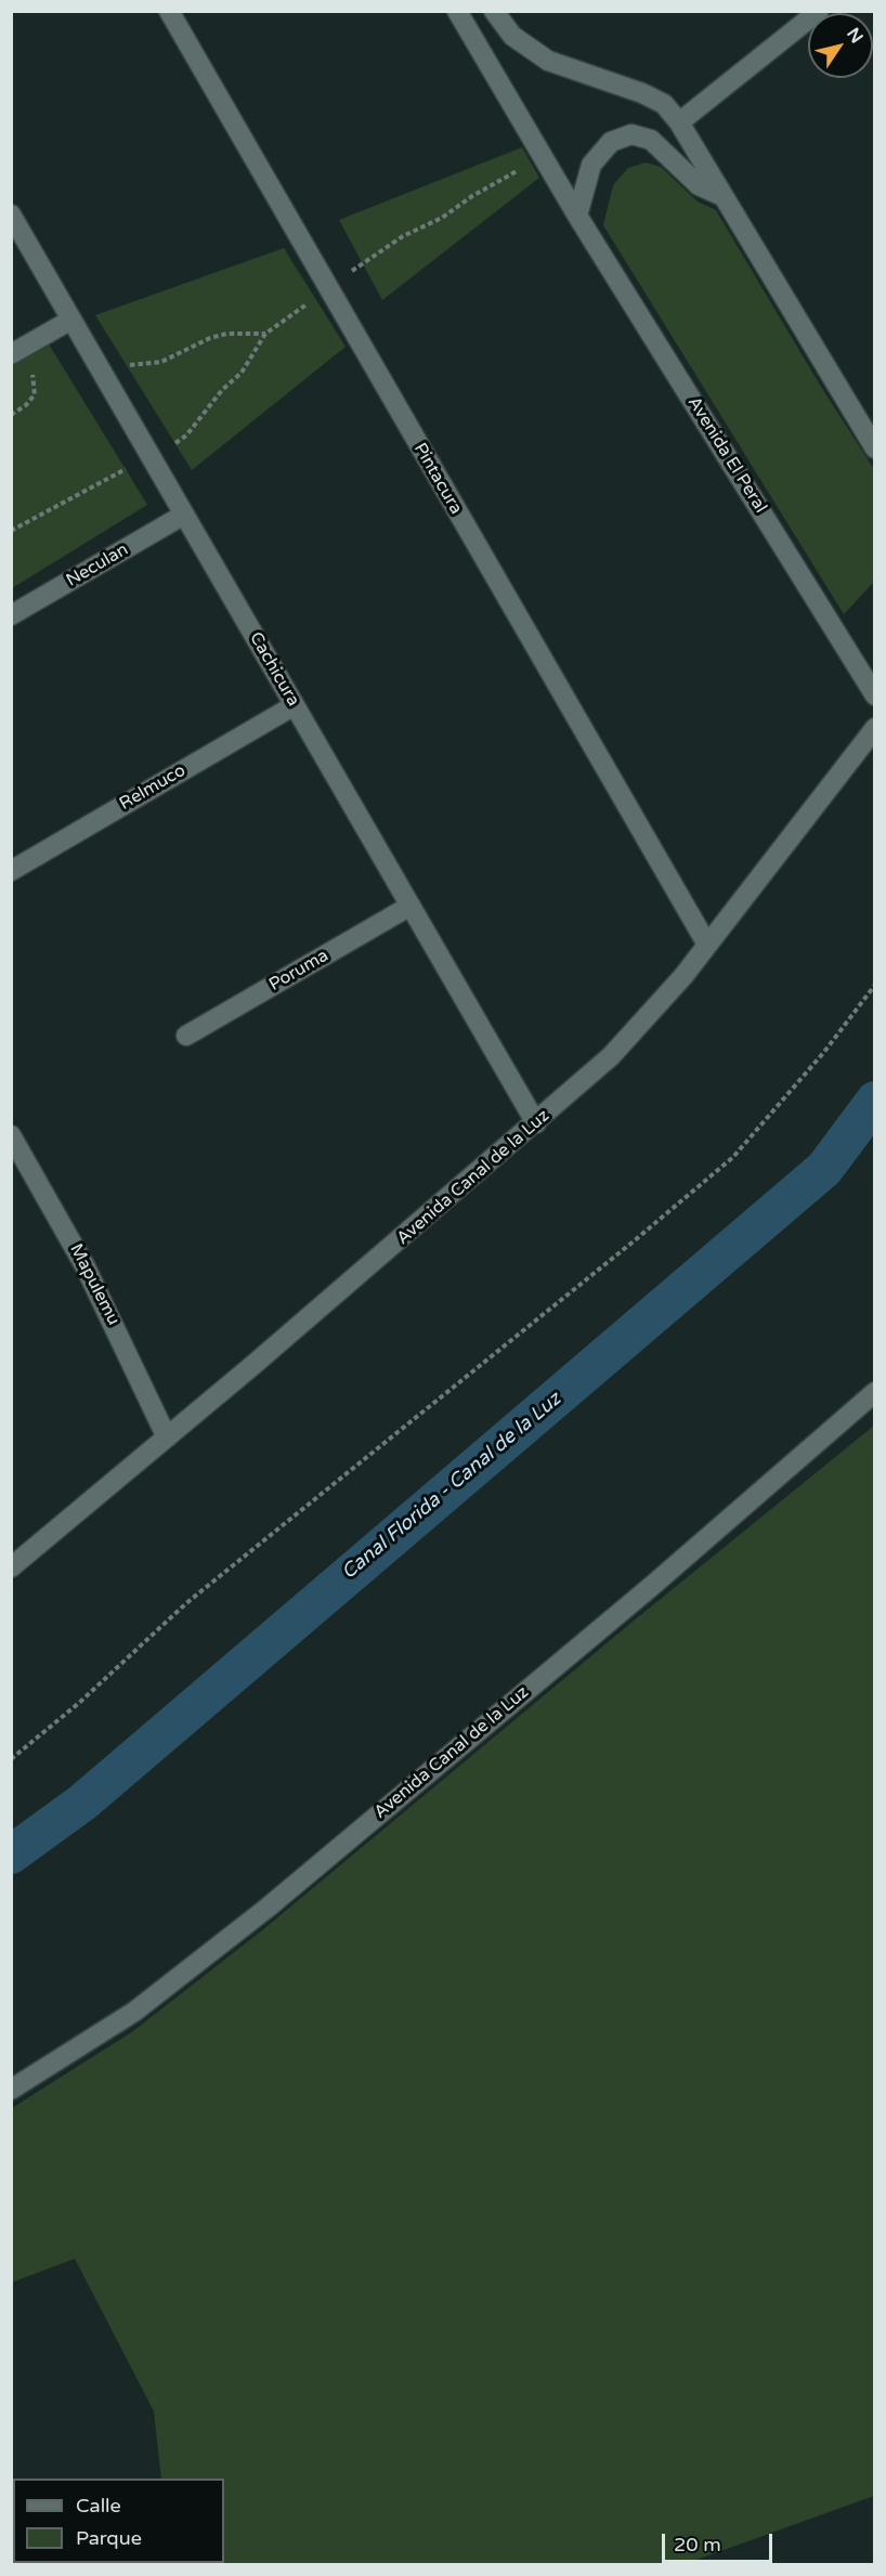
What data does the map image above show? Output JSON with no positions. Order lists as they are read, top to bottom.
{
  "streets": {
    "street": [
      "Avenida El Peral",
      "Pintacura",
      "Neculan",
      "Cachicura",
      "Relmuco",
      "Poruma",
      "Avenida Canal de la Luz",
      "Mapulemu"
    ]
  },
  "crossings": [
    ["Pintacura", "Avenida Canal de la Luz"],
    ["Neculan", "Cachicura"],
    ["Cachicura", "Relmuco"],
    ["Cachicura", "Poruma"],
    ["Cachicura", "Avenida Canal de la Luz"],
    ["Avenida Canal de la Luz", "Mapulemu"]
  ],
  "water": ["Canal Florida - Canal de la Luz"],
  "legend": ["Calle", "Parque"],
  "scale_bar": "20 m",
  "north": "top right"
}
